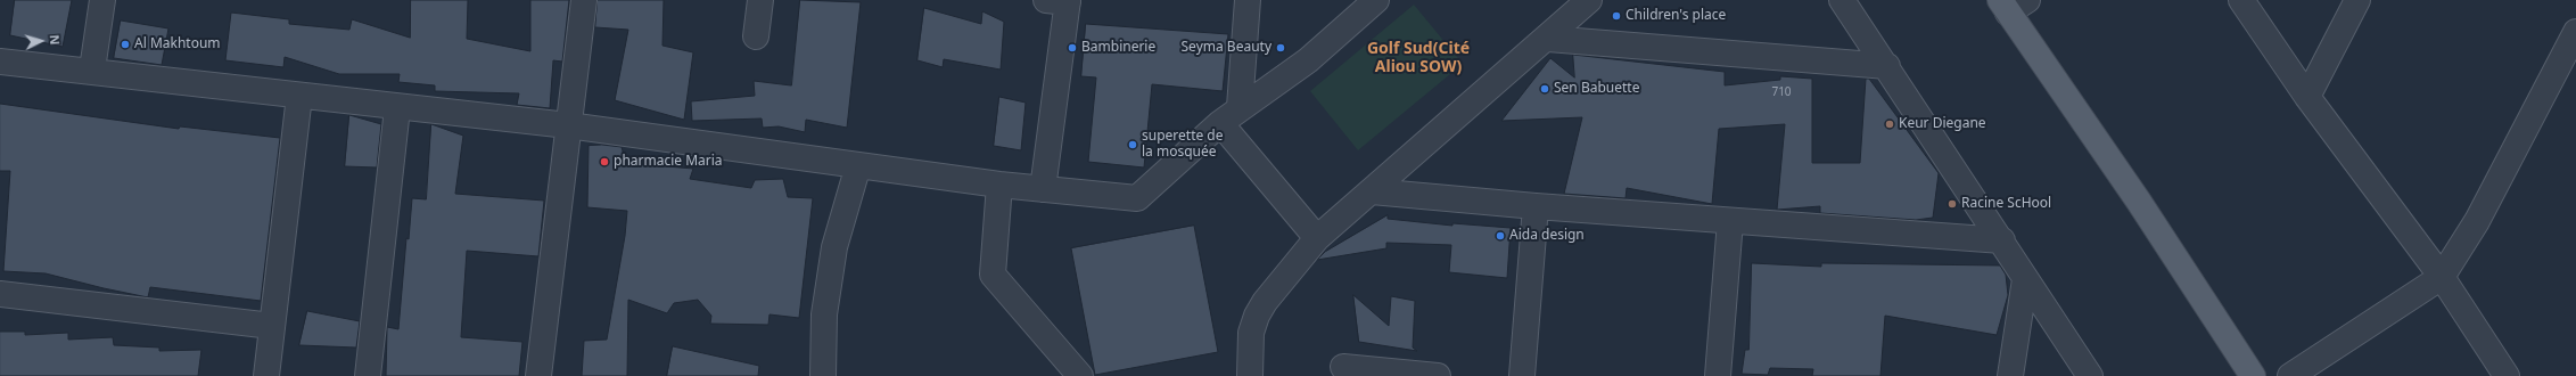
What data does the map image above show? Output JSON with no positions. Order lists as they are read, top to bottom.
{
  "districts": ["Golf Sud(Cité Aliou SOW)"],
  "places": [
    "Children's place",
    "Al Makhtoum",
    "Bambinerie",
    "Seyma Beauty",
    "Sen Babuette",
    "Keur Diegane",
    "superette de la mosquée",
    "pharmacie Maria",
    "Racine ScHool",
    "Aida design"
  ],
  "house_numbers": ["710"],
  "north": "right"
}
